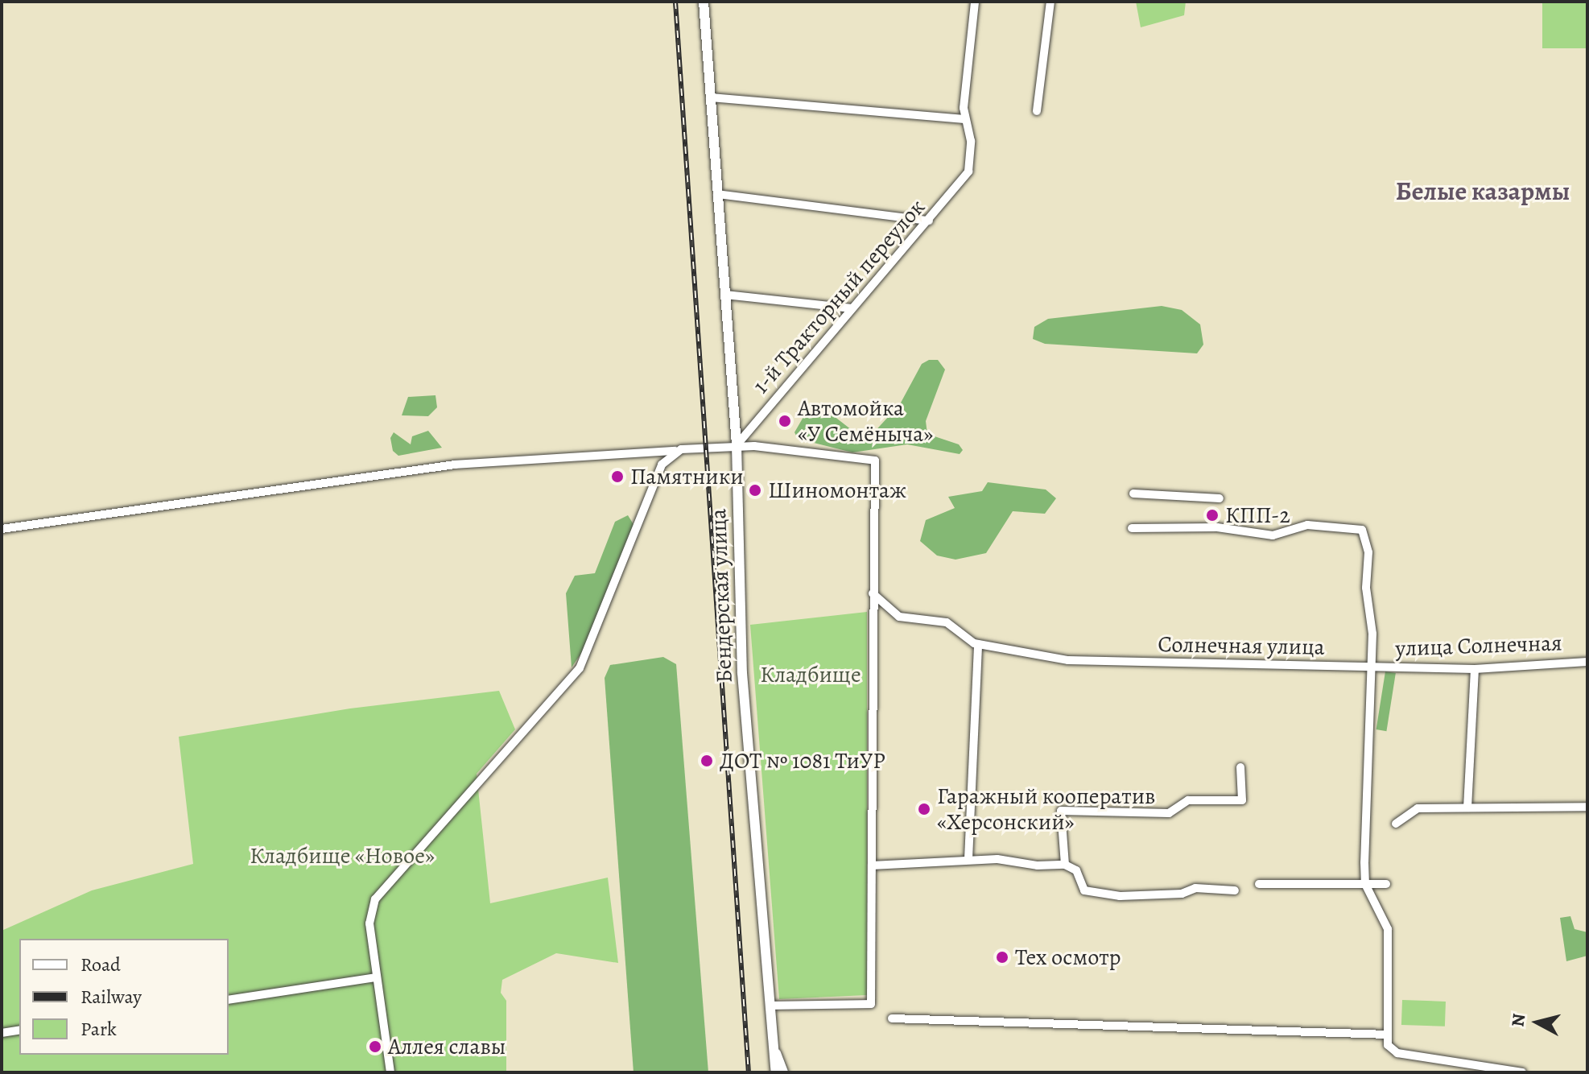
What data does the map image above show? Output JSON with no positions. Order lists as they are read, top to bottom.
{
  "streets": {
    "main road": ["Бендерская улица"],
    "street": ["1-й Тракторный переулок", "Солнечная улица", "улица Солнечная"]
  },
  "crossings": [
    ["1-й Тракторный переулок", "Бендерская улица"],
    ["Солнечная улица", "улица Солнечная"]
  ],
  "districts": ["Белые казармы"],
  "parks": ["Кладбище", "Кладбище «Новое»"],
  "places": [
    "Автомойка «У Семёныча»",
    "Памятники",
    "Шиномонтаж",
    "КПП-2",
    "ДОТ № 1081 ТиУР",
    "Гаражный кооператив «Херсонский»",
    "Тех осмотр",
    "Аллея славы"
  ],
  "legend": ["Road", "Railway", "Park"],
  "north": "left"
}
